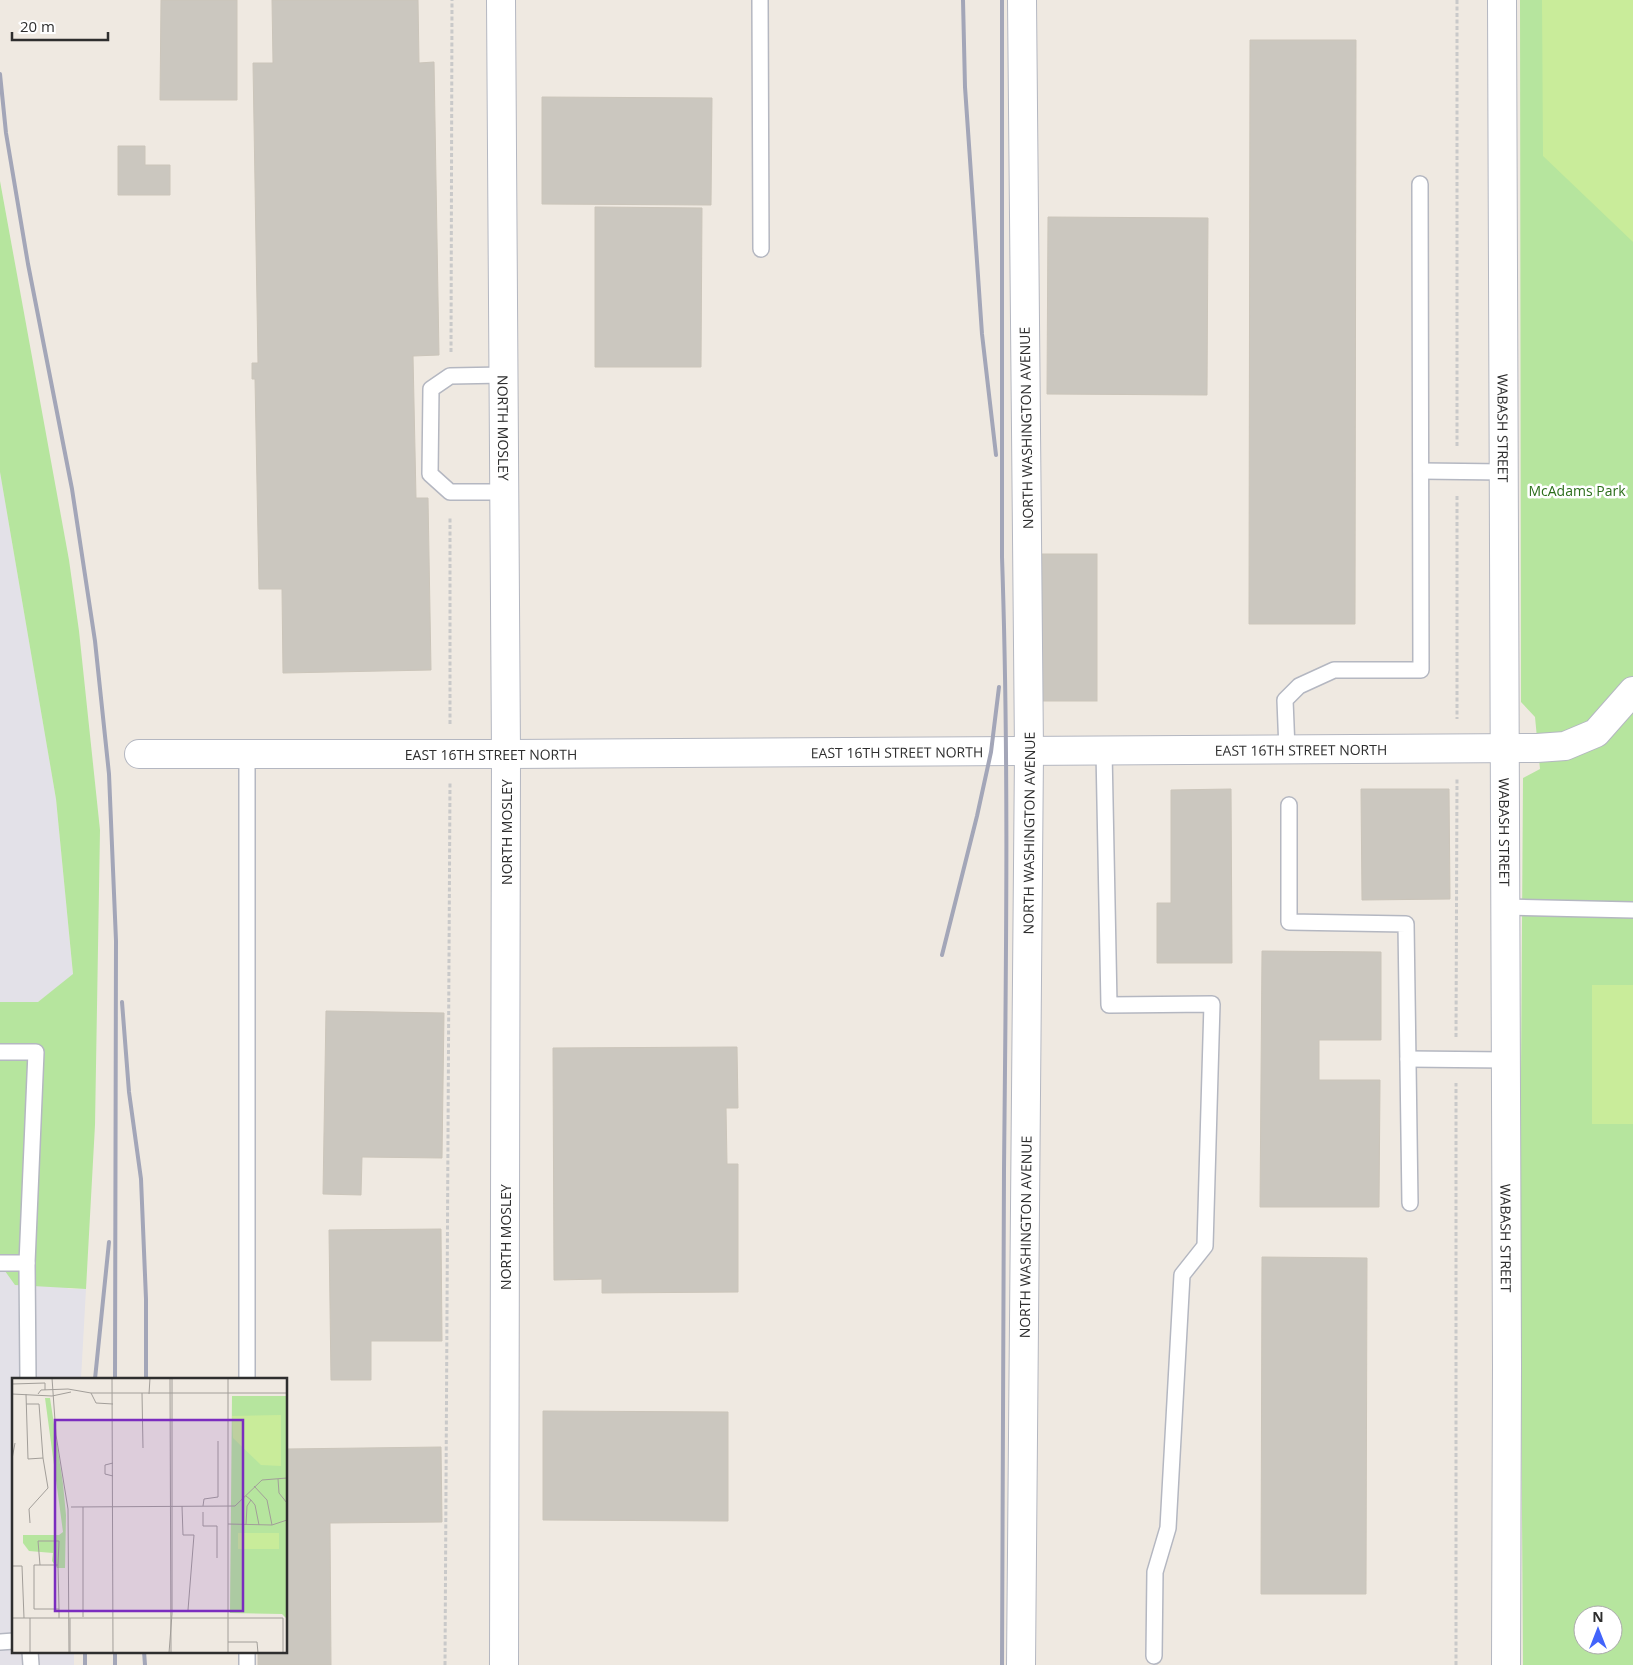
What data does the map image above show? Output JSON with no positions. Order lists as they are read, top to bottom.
{
  "streets": {
    "street": [
      "NORTH MOSLEY",
      "NORTH WASHINGTON AVENUE",
      "WABASH STREET",
      "EAST 16TH STREET NORTH"
    ]
  },
  "crossings": [
    ["NORTH MOSLEY", "EAST 16TH STREET NORTH"],
    ["NORTH WASHINGTON AVENUE", "EAST 16TH STREET NORTH"],
    ["WABASH STREET", "EAST 16TH STREET NORTH"]
  ],
  "parks": ["McAdams Park"],
  "scale_bar": "20 m",
  "north": "top"
}
